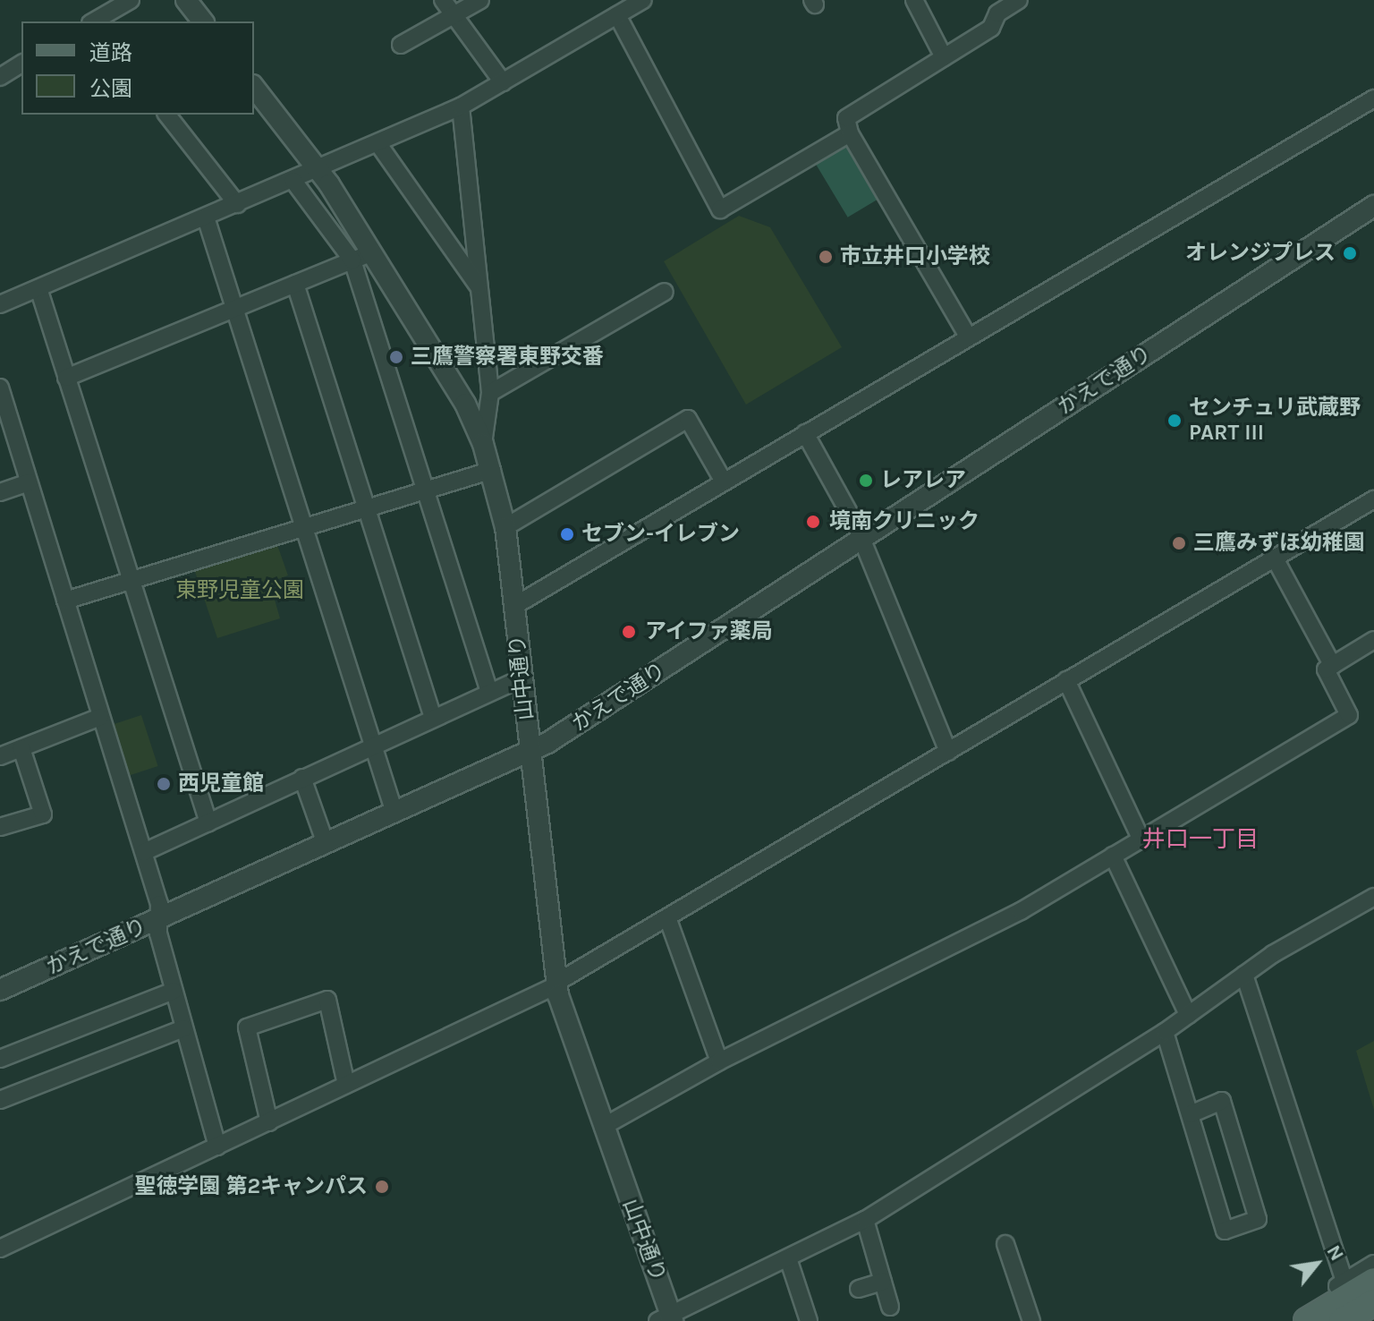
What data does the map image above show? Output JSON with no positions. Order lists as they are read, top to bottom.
{
  "streets": {
    "street": ["かえで通り", "山中通り"]
  },
  "crossings": [
    ["かえで通り", "山中通り"]
  ],
  "districts": ["井口一丁目"],
  "parks": ["東野児童公園"],
  "places": [
    "オレンジプレス",
    "市立井口小学校",
    "三鷹警察署東野交番",
    "センチュリ武蔵野 PART III",
    "レアレア",
    "境南クリニック",
    "セブン-イレブン",
    "三鷹みずほ幼稚園",
    "アイファ薬局",
    "西児童館",
    "聖徳学園 第2キャンパス"
  ],
  "legend": ["道路", "公園"],
  "north": "top right"
}
